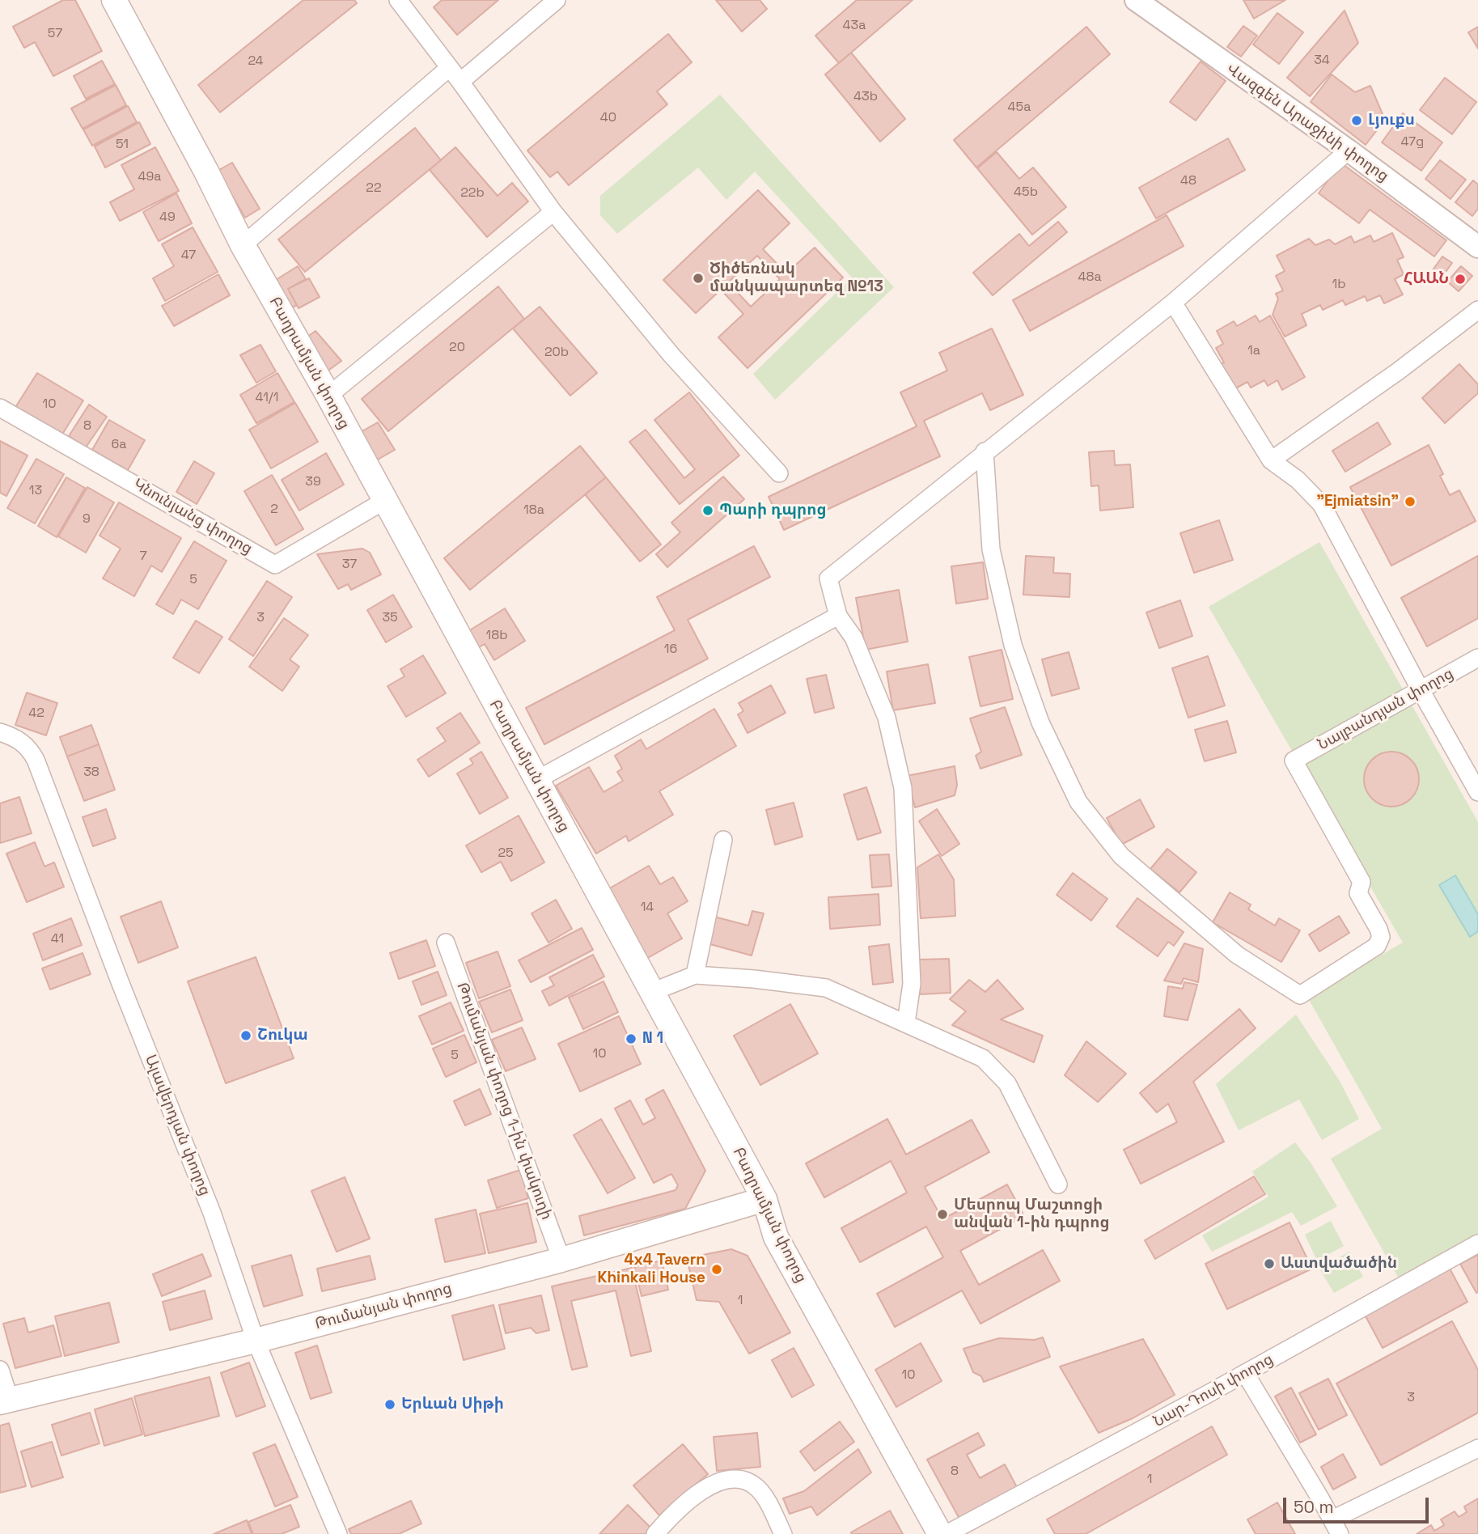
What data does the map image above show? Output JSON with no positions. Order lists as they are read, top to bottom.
{
  "streets": {
    "main road": ["Բաղրամյան փողոց", "Թումանյան փողոց"],
    "street": [
      "Վազգեն Արաջինի փողոց",
      "Կնունյանց փողոց",
      "Նալբանդյան փողոց",
      "Թումանյան փողոց 1-ին փակուղի",
      "Ալավերդյան փողոց",
      "Նար-Դոսի փողոց"
    ]
  },
  "crossings": [
    ["Բաղրամյան փողոց", "Կնունյանց փողոց"],
    ["Բաղրամյան փողոց", "Թումանյան փողոց"],
    ["Թումանյան փողոց 1-ին փակուղի", "Թումանյան փողոց"],
    ["Ալավերդյան փողոց", "Թումանյան փողոց"]
  ],
  "places": [
    "Լյուքս",
    "Ծիծեռնակ մանկապարտեզ №13",
    "ՀԱԱՆ",
    "\"Ejmiatsin\"",
    "Պարի դպրոց",
    "Շուկա",
    "N 1",
    "Մեսրոպ Մաշտոցի անվան 1-ին դպրոց",
    "Աստվածածին",
    "4x4 Tavern Khinkali House",
    "Երևան Սիթի"
  ],
  "house_numbers": [
    "43a",
    "57",
    "34",
    "24",
    "43b",
    "45a",
    "40",
    "47g",
    "51",
    "49a",
    "48",
    "22",
    "45b",
    "22b",
    "49",
    "47",
    "48a",
    "1b",
    "20",
    "1a",
    "20b",
    "41/1",
    "10",
    "8",
    "6a",
    "39",
    "13",
    "2",
    "18a",
    "9",
    "7",
    "37",
    "5",
    "3",
    "35",
    "18b",
    "16",
    "42",
    "38",
    "25",
    "14",
    "41",
    "10",
    "5",
    "1",
    "10",
    "3",
    "8",
    "1"
  ],
  "scale_bar": "50 m"
}
